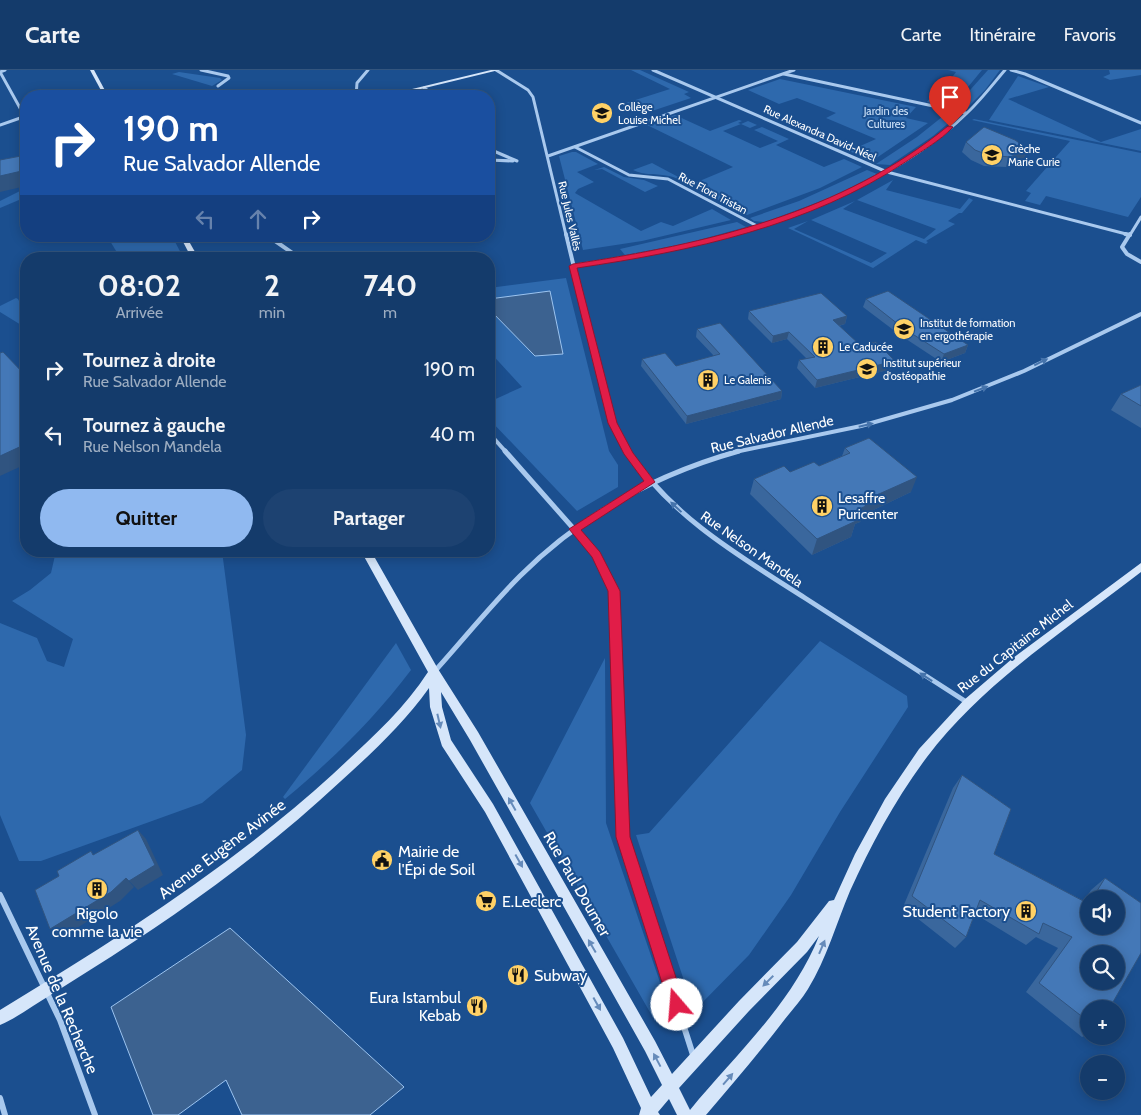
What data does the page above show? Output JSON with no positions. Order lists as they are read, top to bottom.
{
  "streets": {
    "main road": ["Rue du Capitaine Michel", "Avenue Eugène Avinée", "Rue Paul Doumer"],
    "street": [
      "Rue Alexandra David-Néel",
      "Rue Flora Tristan",
      "Rue Jules Vallès",
      "Rue Salvador Allende",
      "Rue Nelson Mandela",
      "Avenue de la Recherche"
    ]
  },
  "crossings": [
    ["Rue Alexandra David-Néel", "Rue Jules Vallès"],
    ["Rue Flora Tristan", "Rue Jules Vallès"],
    ["Rue Jules Vallès", "Rue Nelson Mandela"],
    ["Rue Salvador Allende", "Rue Nelson Mandela"],
    ["Rue Salvador Allende", "Avenue Eugène Avinée"],
    ["Rue Salvador Allende", "Rue Paul Doumer"],
    ["Rue Nelson Mandela", "Rue du Capitaine Michel"],
    ["Rue du Capitaine Michel", "Rue Paul Doumer"],
    ["Avenue Eugène Avinée", "Rue Paul Doumer"],
    ["Avenue Eugène Avinée", "Avenue de la Recherche"]
  ],
  "one_way": ["Rue Salvador Allende", "Rue Nelson Mandela"],
  "parks": ["Jardin des Cultures"],
  "places": {
    "school or university": [
      "Collège Louise Michel",
      "Crèche Marie Curie",
      "Institut de formation en ergothérapie",
      "Institut supérieur d'ostéopathie"
    ],
    "building": [
      "Le Caducée",
      "Le Galenis",
      "Lesaffre Puricenter",
      "Rigolo comme la vie",
      "Student Factory"
    ],
    "public building": ["Mairie de l'Épi de Soil"],
    "supermarket": ["E.Leclerc"],
    "restaurant": ["Subway", "Eura Istambul Kebab"]
  },
  "page": {
    "header": "Carte",
    "nav": ["Carte", "Itinéraire", "Favoris"],
    "turn": ["190 m", "Rue Salvador Allende"],
    "eta": [
      "08:02",
      "Arrivée",
      "2",
      "min",
      "740",
      "m"
    ],
    "list": [
      {
        "name": "Tournez à droite",
        "note": "Rue Salvador Allende",
        "value": "190 m"
      },
      {
        "name": "Tournez à gauche",
        "note": "Rue Nelson Mandela",
        "value": "40 m"
      }
    ],
    "buttons": ["Quitter", "Partager"],
    "map_buttons": ["+", "−"]
  }
}
